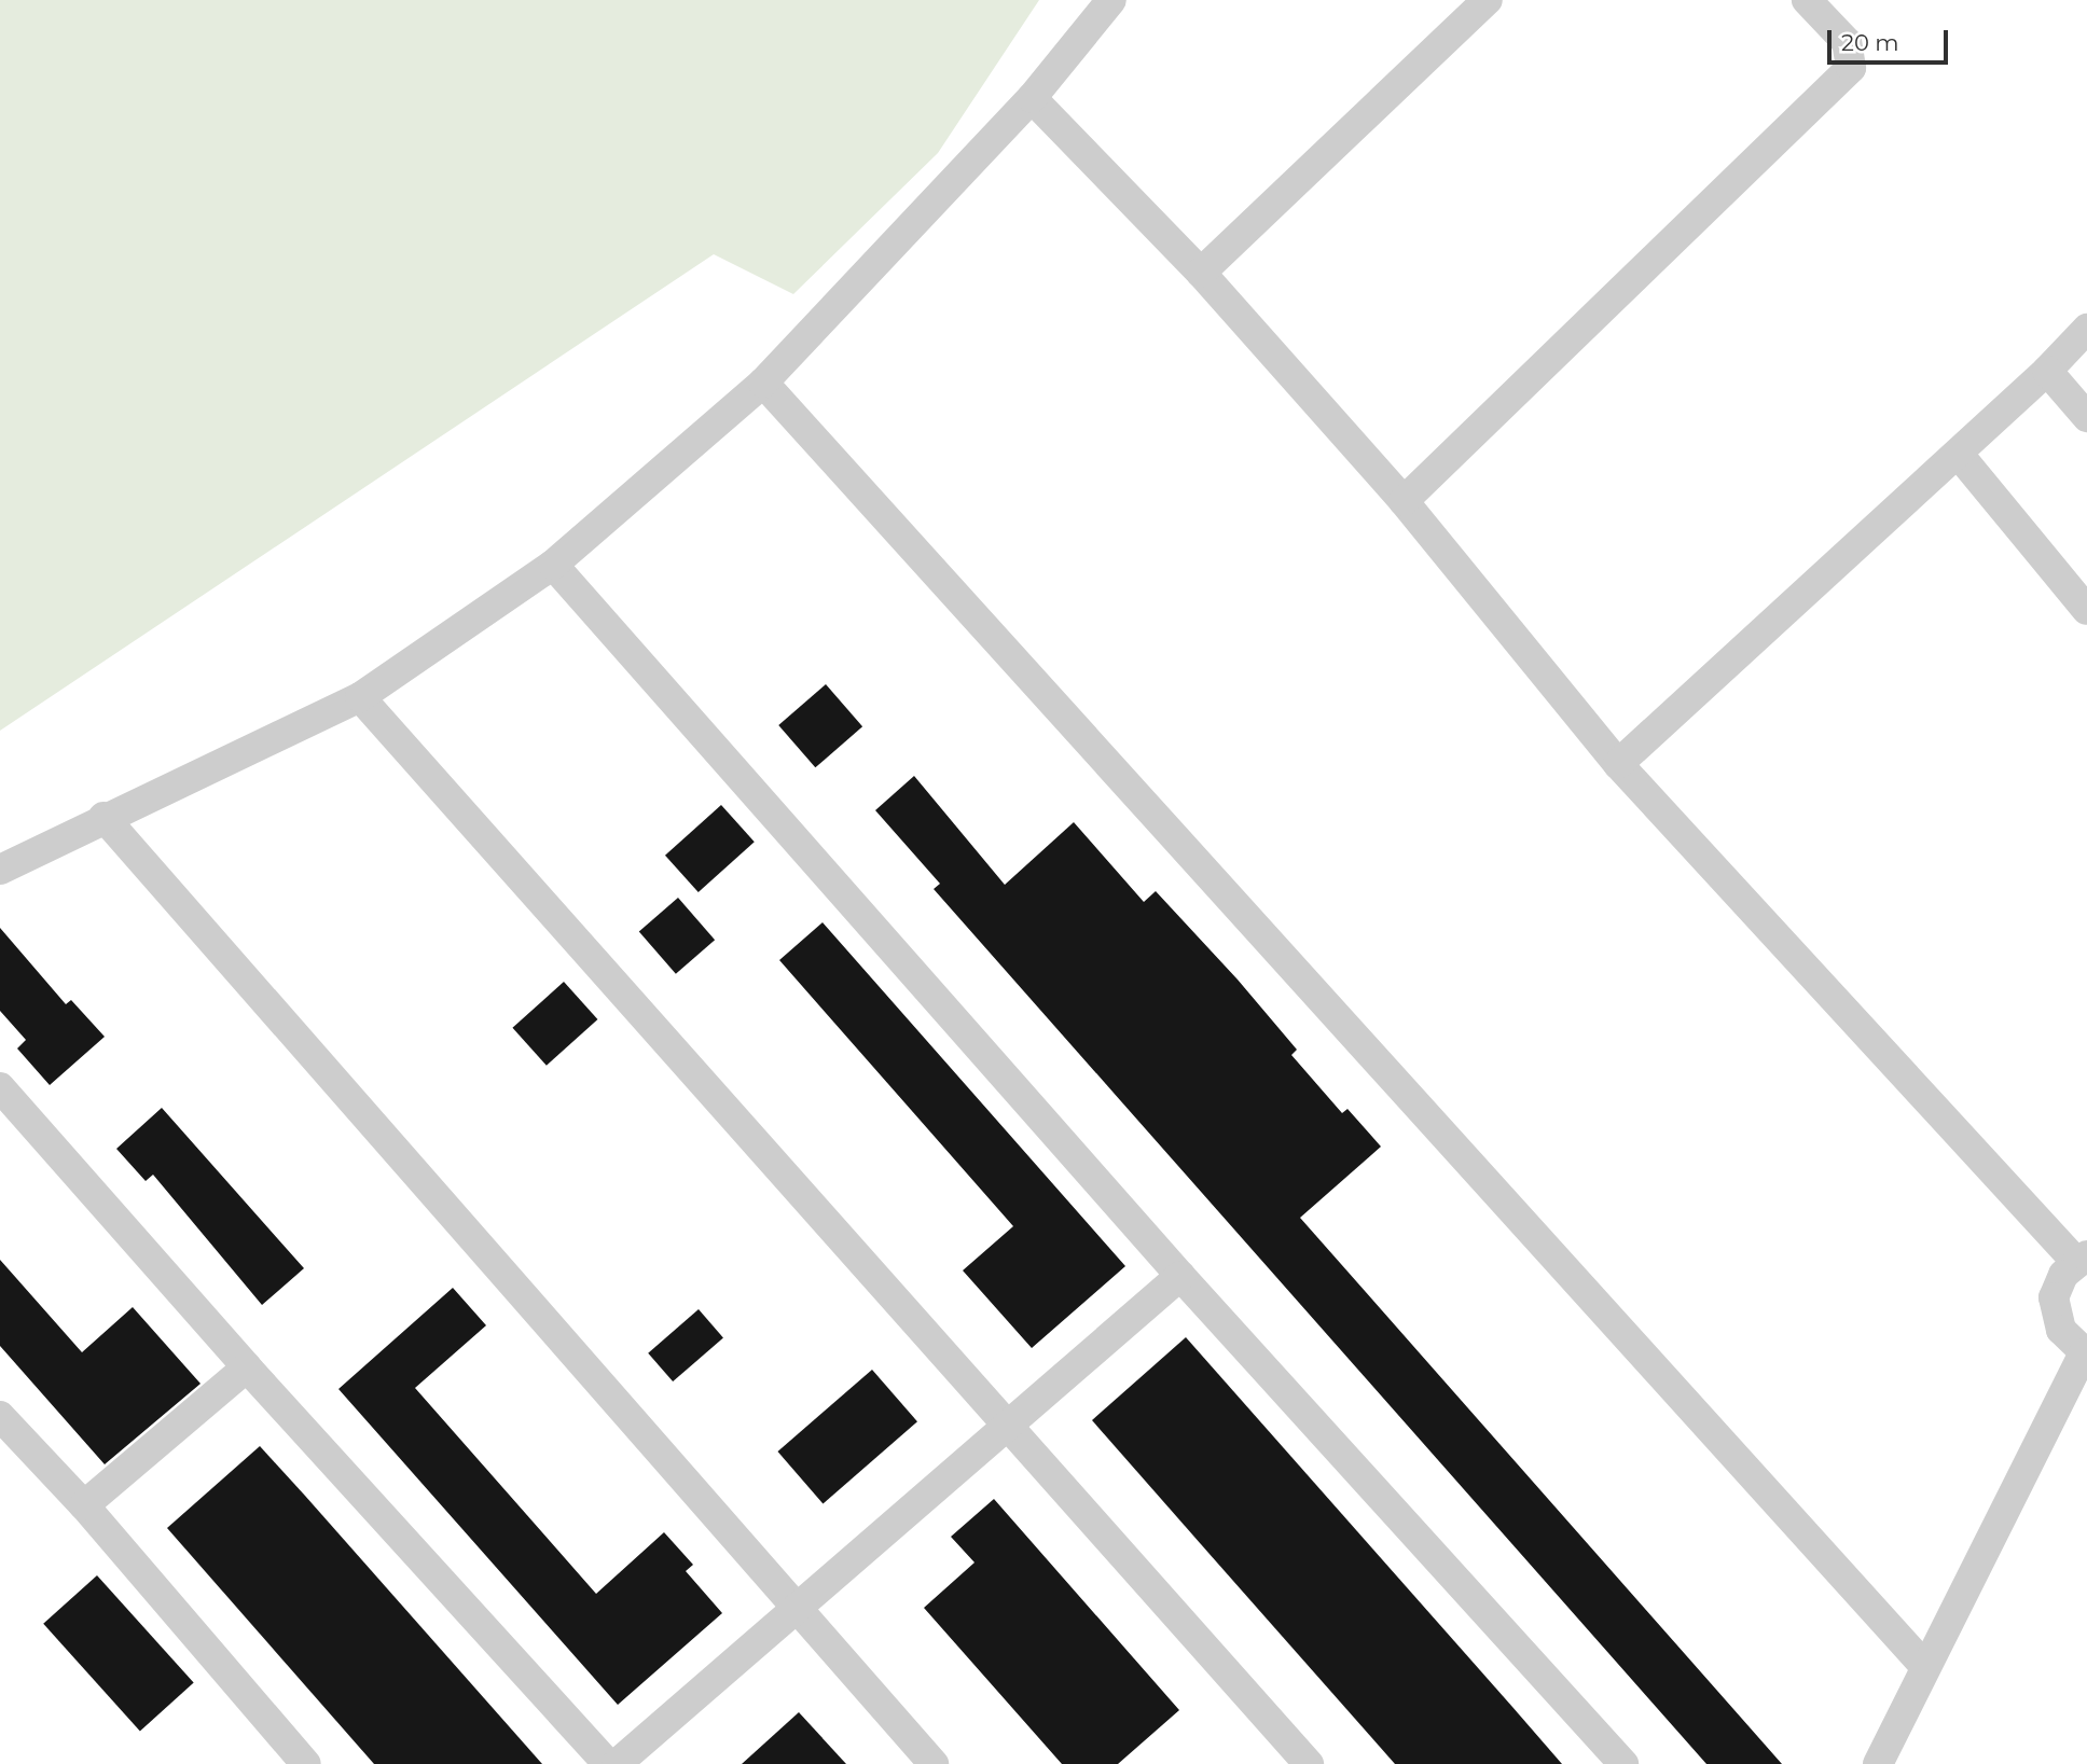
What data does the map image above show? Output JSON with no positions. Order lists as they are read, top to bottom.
{
  "scale_bar": "20 m"
}
